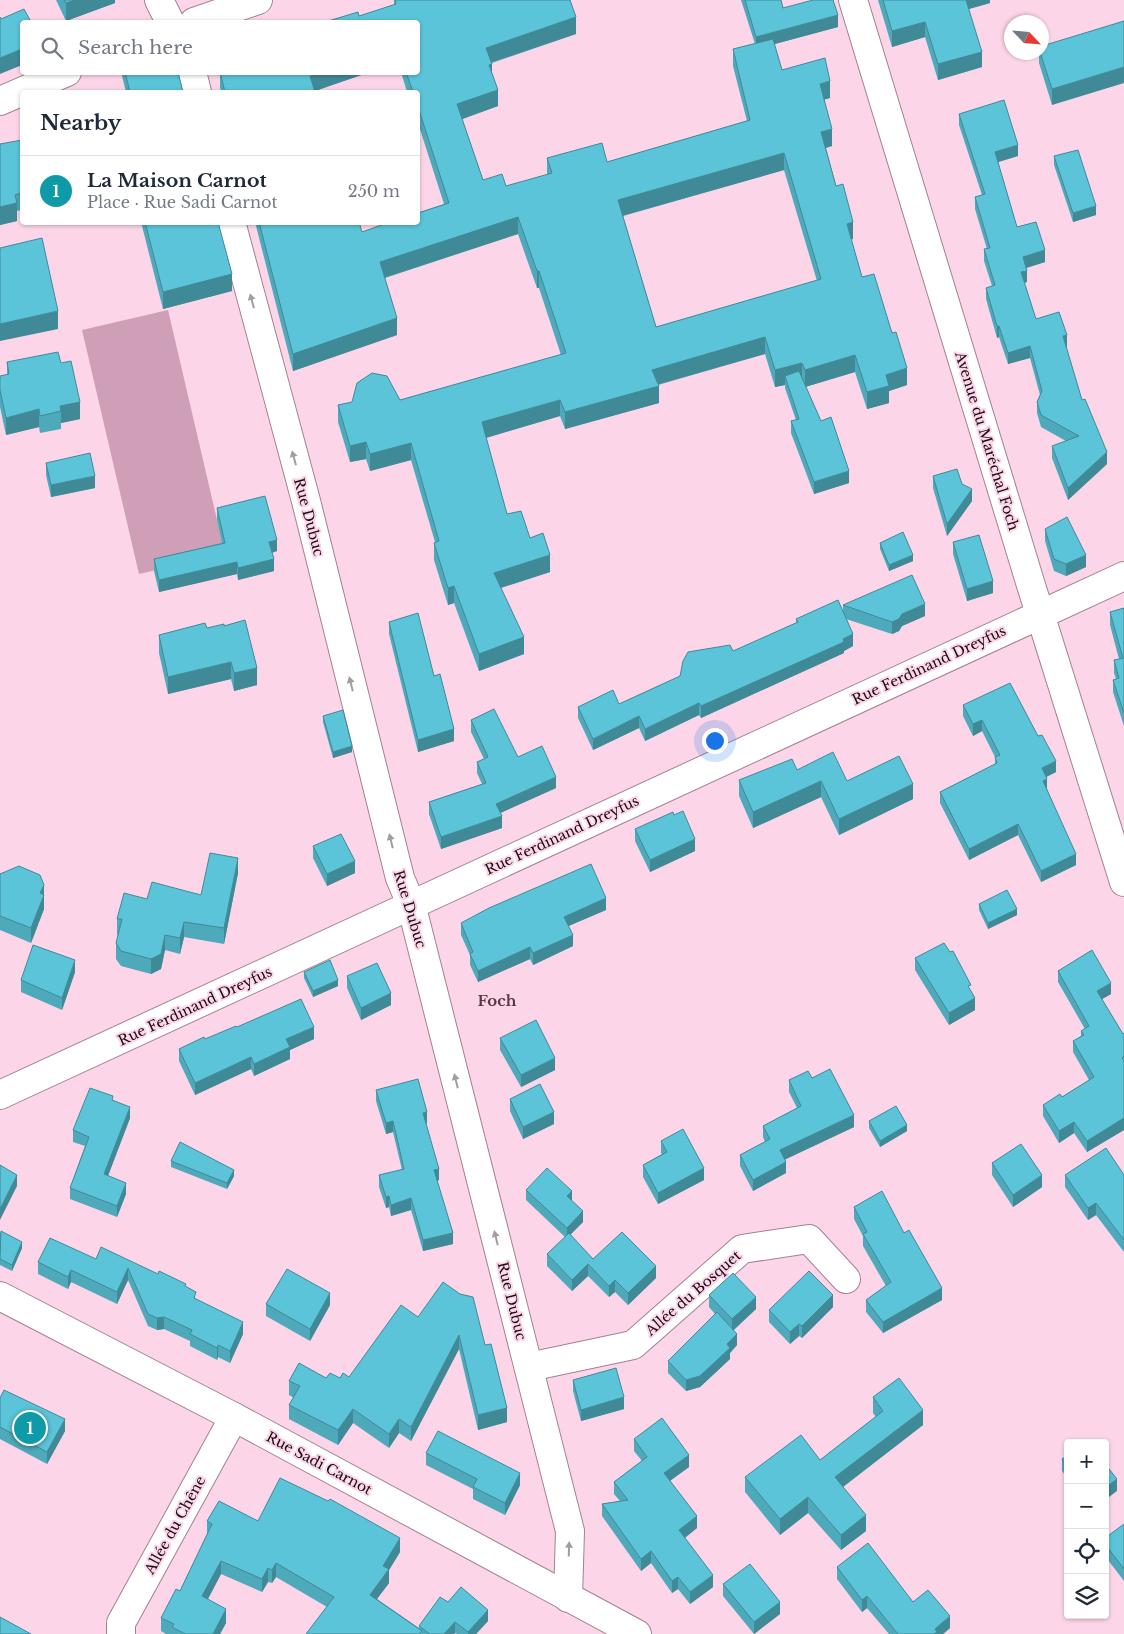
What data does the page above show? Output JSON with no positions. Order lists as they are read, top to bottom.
{
  "streets": {
    "street": [
      "Avenue du Maréchal Foch",
      "Rue Dubuc",
      "Rue Ferdinand Dreyfus",
      "Allée du Bosquet",
      "Rue Sadi Carnot",
      "Allée du Chêne"
    ]
  },
  "crossings": [
    ["Avenue du Maréchal Foch", "Rue Ferdinand Dreyfus"],
    ["Rue Dubuc", "Rue Ferdinand Dreyfus"],
    ["Rue Dubuc", "Allée du Bosquet"],
    ["Rue Dubuc", "Rue Sadi Carnot"],
    ["Rue Sadi Carnot", "Allée du Chêne"]
  ],
  "one_way": ["Rue Dubuc"],
  "districts": ["Foch"],
  "north": "bottom right",
  "page": {
    "search": "Search here",
    "heading": "Nearby",
    "list": [
      {
        "mark": "1",
        "name": "La Maison Carnot",
        "note": "Place · Rue Sadi Carnot",
        "value": "250 m"
      }
    ],
    "pins": "1",
    "map_buttons": ["+", "−"]
  }
}
